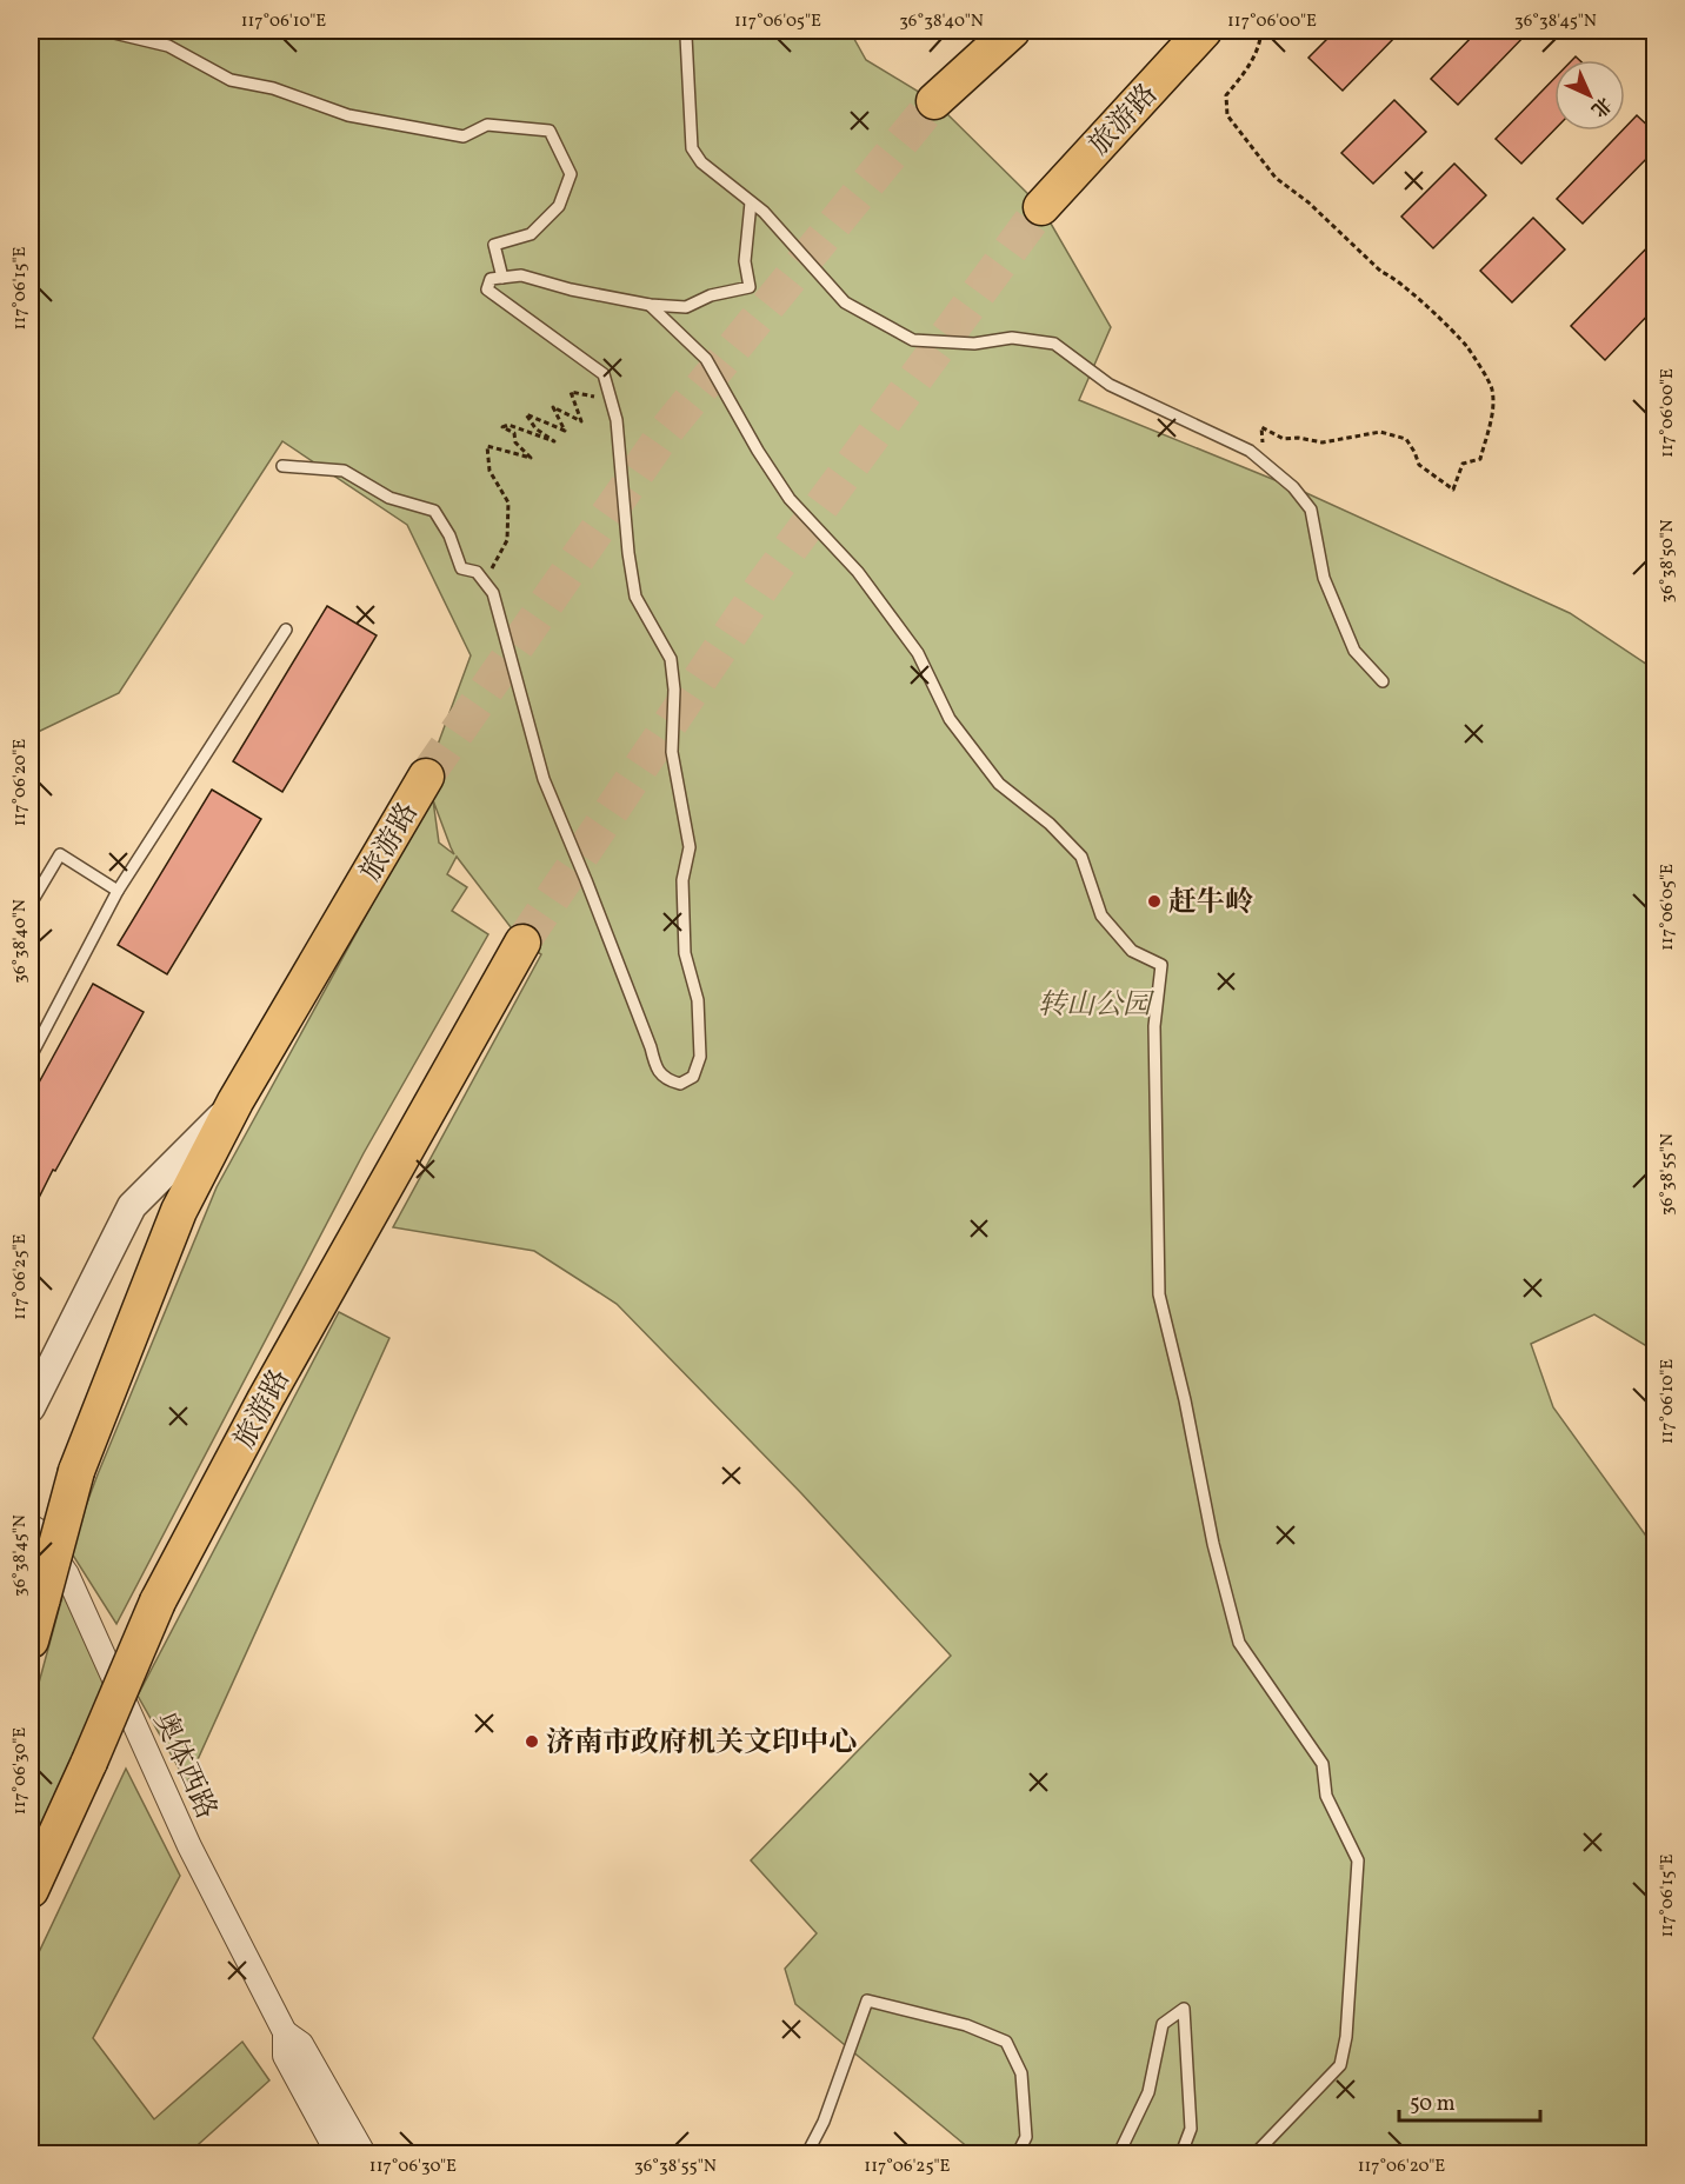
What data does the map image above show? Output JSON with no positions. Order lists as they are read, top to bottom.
{
  "streets": {
    "main road": ["旅游路"],
    "street": ["奥体西路"]
  },
  "parks": ["转山公园"],
  "places": ["赶牛岭", "济南市政府机关文印中心"],
  "scale_bar": "50 m",
  "north": "bottom right",
  "coordinates": [
    "117°06'10\"E",
    "117°06'05\"E",
    "36°38'40\"N",
    "117°06'00\"E",
    "36°38'45\"N",
    "117°06'15\"E",
    "36°38'50\"N",
    "117°06'20\"E",
    "36°38'55\"N",
    "117°06'25\"E",
    "117°06'30\"E"
  ]
}
